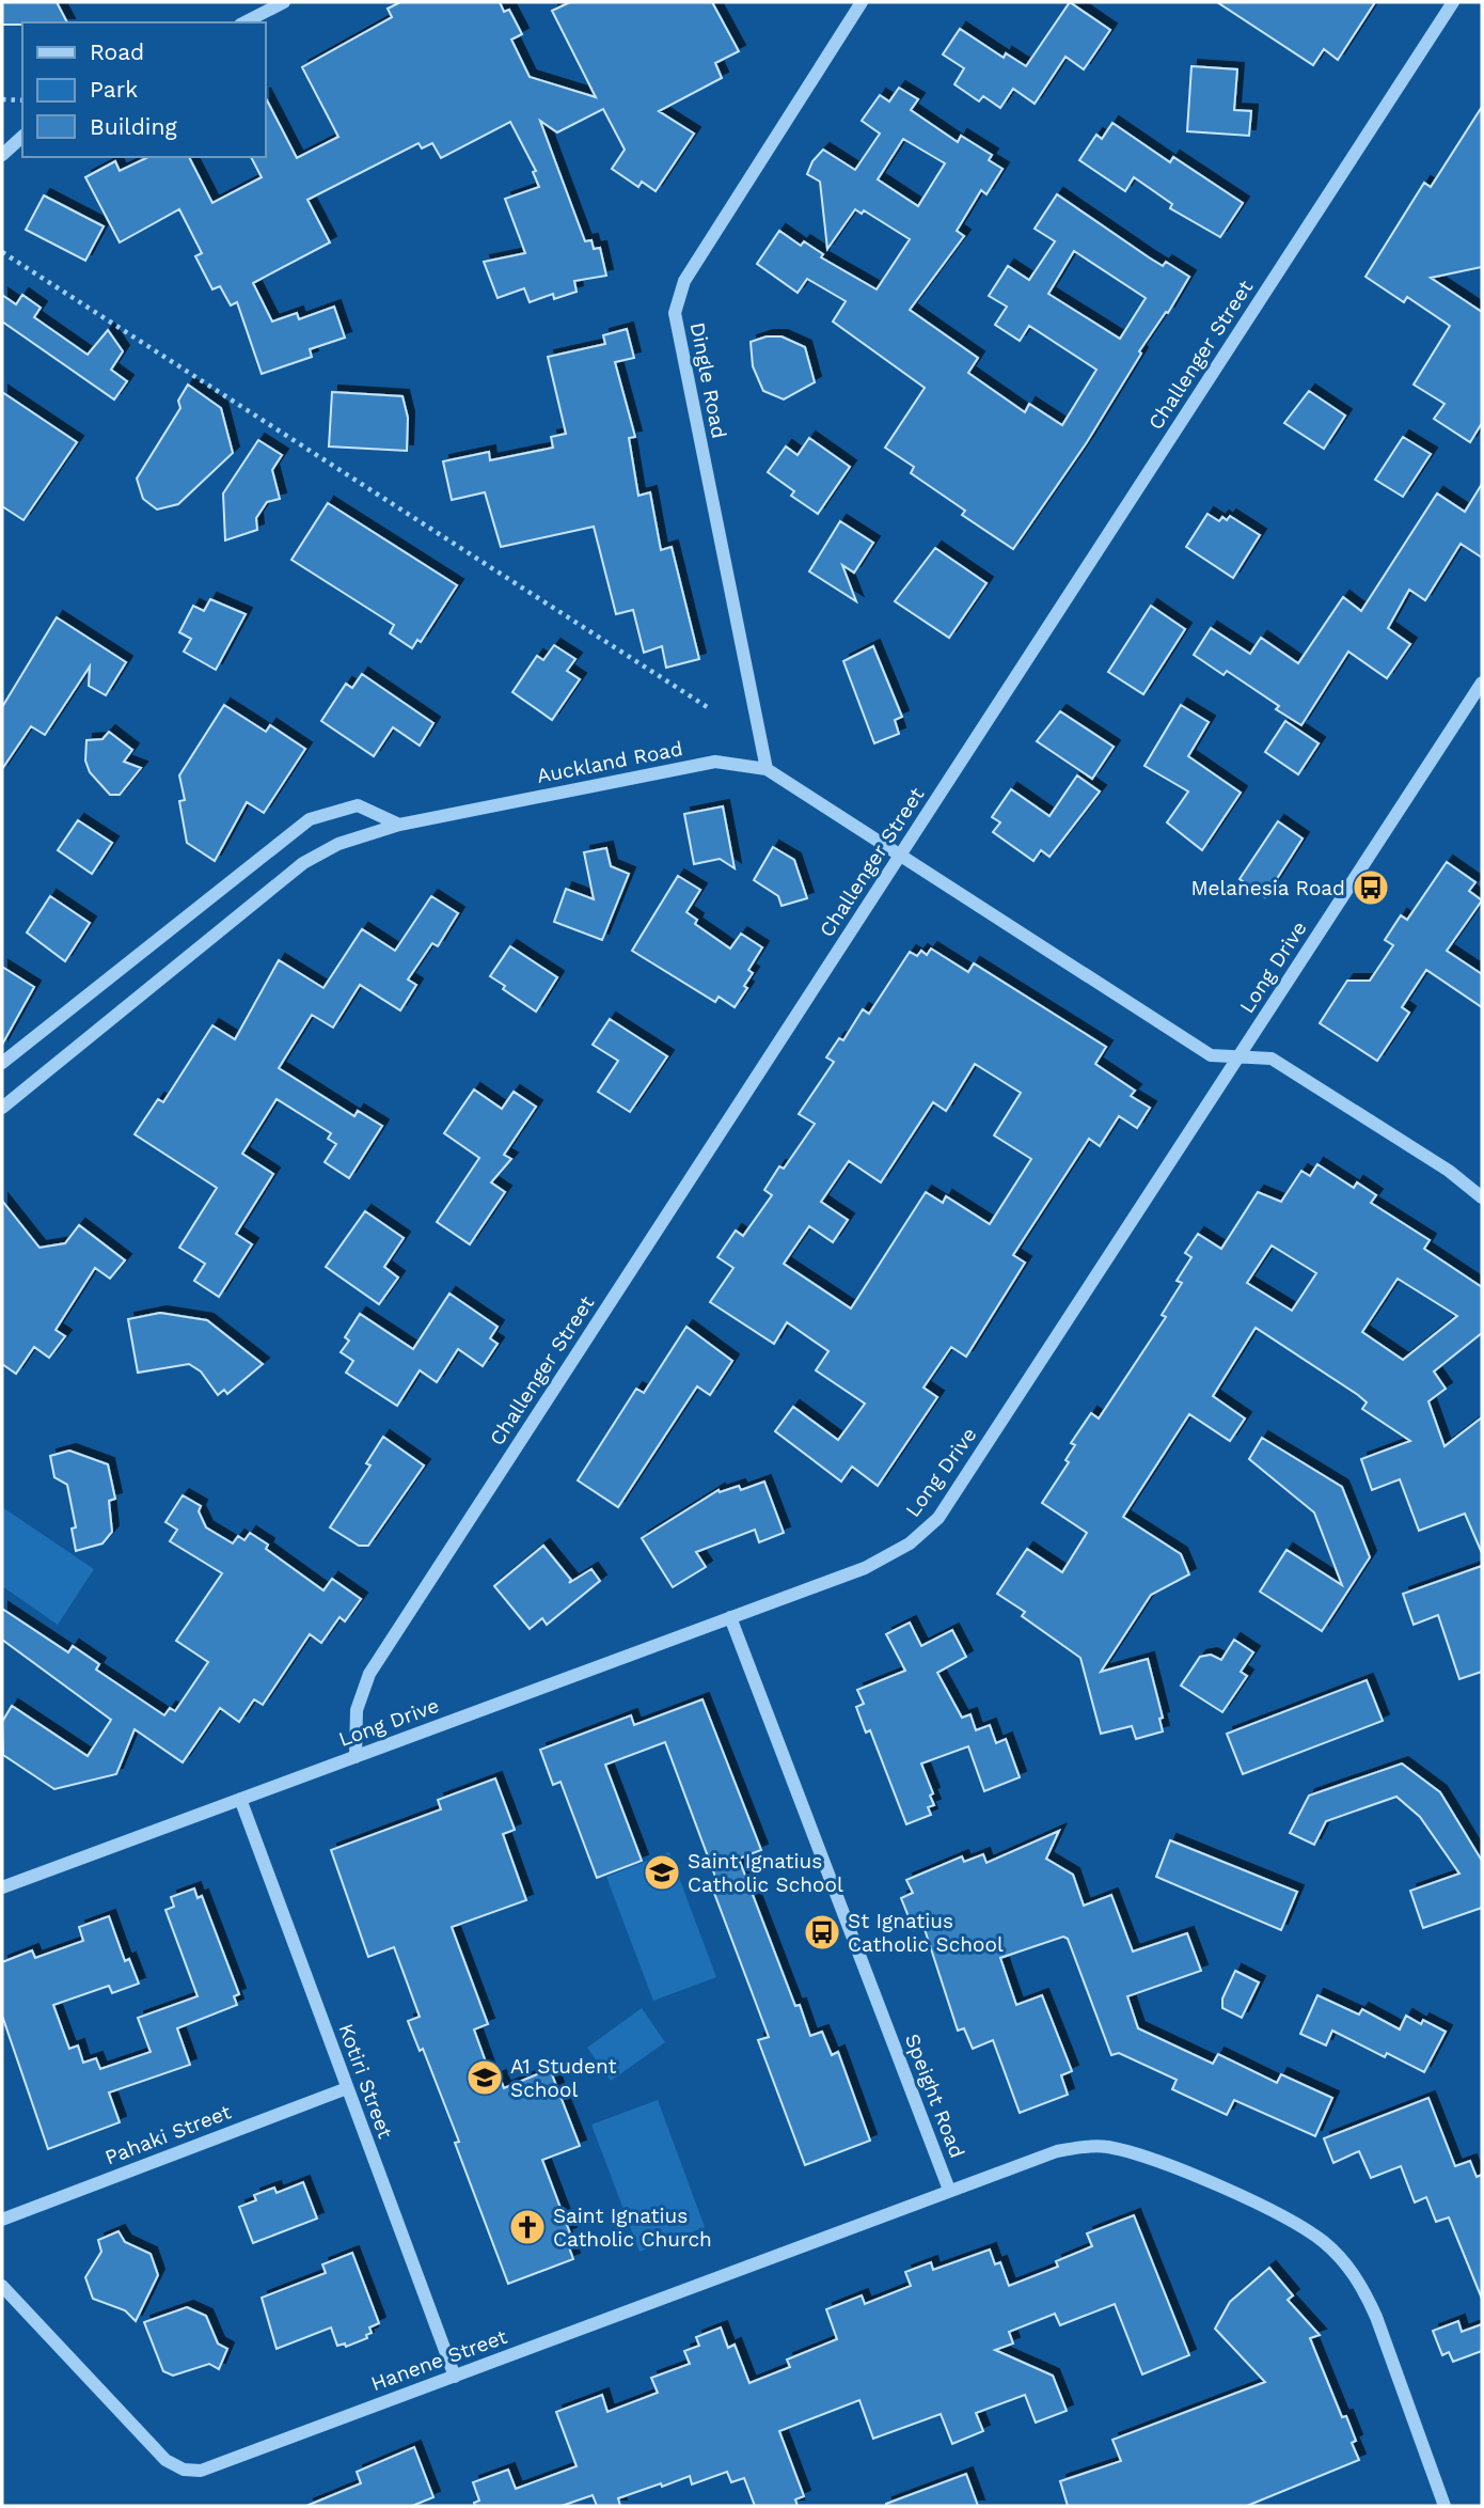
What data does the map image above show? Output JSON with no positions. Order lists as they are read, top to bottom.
{
  "streets": {
    "street": [
      "Challenger Street",
      "Dingle Road",
      "Auckland Road",
      "Long Drive",
      "Kotiri Street",
      "Speight Road",
      "Pahaki Street",
      "Hanene Street"
    ]
  },
  "crossings": [
    ["Challenger Street", "Auckland Road"],
    ["Challenger Street", "Long Drive"],
    ["Dingle Road", "Auckland Road"],
    ["Auckland Road", "Long Drive"],
    ["Long Drive", "Kotiri Street"],
    ["Long Drive", "Speight Road"],
    ["Kotiri Street", "Pahaki Street"],
    ["Kotiri Street", "Hanene Street"],
    ["Speight Road", "Hanene Street"]
  ],
  "places": {
    "bus stop": ["Melanesia Road", "St Ignatius Catholic School"],
    "school or university": ["Saint Ignatius Catholic School", "A1 Student School"],
    "church": ["Saint Ignatius Catholic Church"]
  },
  "legend": ["Road", "Park", "Building"]
}
